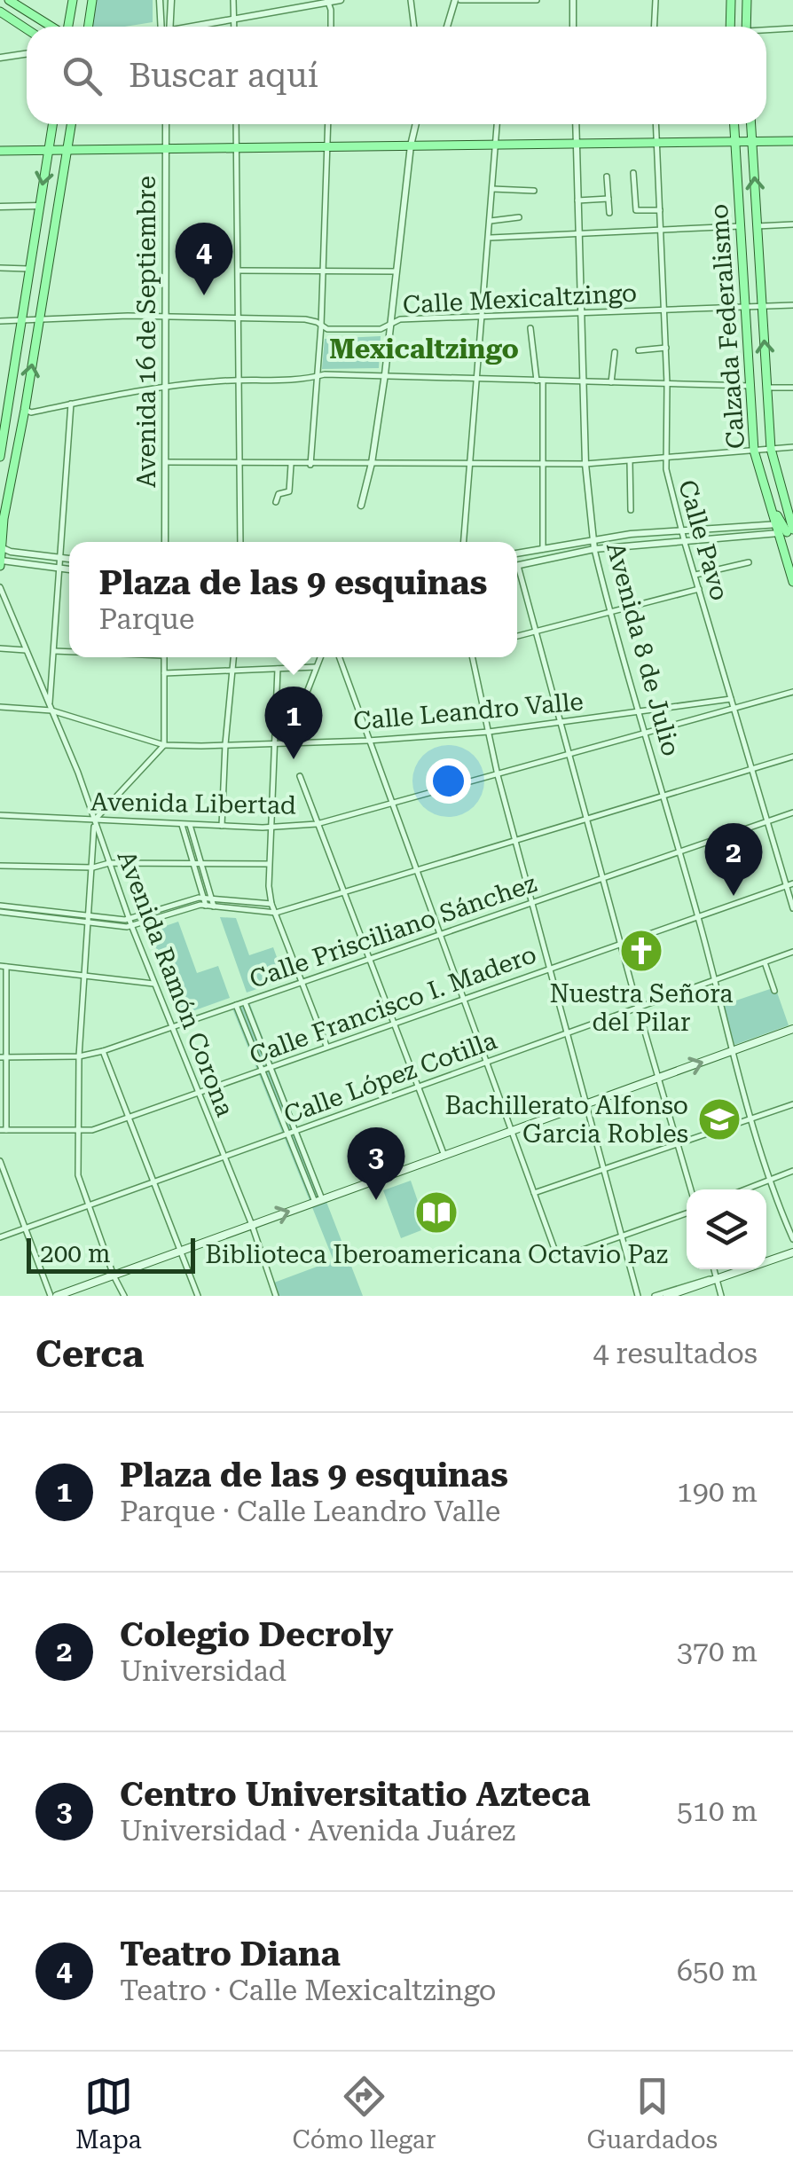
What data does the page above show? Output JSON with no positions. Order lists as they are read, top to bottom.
{
  "streets": {
    "main road": ["Calzada Federalismo"],
    "street": [
      "Calle Mexicaltzingo",
      "Avenida 16 de Septiembre",
      "Calle Pavo",
      "Avenida 8 de Julio",
      "Calle Leandro Valle",
      "Avenida Libertad",
      "Calle Prisciliano Sánchez",
      "Avenida Ramón Corona",
      "Calle Francisco I. Madero",
      "Calle López Cotilla"
    ]
  },
  "crossings": [
    ["Calle Mexicaltzingo", "Calzada Federalismo"],
    ["Calle Mexicaltzingo", "Avenida 16 de Septiembre"],
    ["Calle Mexicaltzingo", "Calle Pavo"],
    ["Calle Mexicaltzingo", "Avenida 8 de Julio"],
    ["Calle Pavo", "Calle Leandro Valle"],
    ["Calle Pavo", "Avenida Libertad"],
    ["Calle Pavo", "Calle Prisciliano Sánchez"],
    ["Calle Pavo", "Calle Francisco I. Madero"],
    ["Avenida 8 de Julio", "Calle Leandro Valle"],
    ["Avenida 8 de Julio", "Avenida Libertad"],
    ["Avenida 8 de Julio", "Calle Prisciliano Sánchez"],
    ["Avenida 8 de Julio", "Calle Francisco I. Madero"],
    ["Avenida 8 de Julio", "Calle López Cotilla"],
    ["Calle Leandro Valle", "Avenida Ramón Corona"],
    ["Avenida Libertad", "Avenida Ramón Corona"],
    ["Calle Prisciliano Sánchez", "Avenida Ramón Corona"],
    ["Avenida Ramón Corona", "Calle Francisco I. Madero"],
    ["Avenida Ramón Corona", "Calle López Cotilla"]
  ],
  "districts": ["Mexicaltzingo"],
  "places": {
    "church": ["Nuestra Señora del Pilar"],
    "school or university": ["Bachillerato Alfonso Garcia Robles"],
    "library": ["Biblioteca Iberoamericana Octavio Paz"]
  },
  "scale_bar": "200 m",
  "page": {
    "search": "Buscar aquí",
    "pins": [
      "4",
      "1",
      "2",
      "3"
    ],
    "popup": ["Plaza de las 9 esquinas", "Parque"],
    "scale": "200 m",
    "heading": ["Cerca", "4 resultados"],
    "list": [
      {
        "mark": "1",
        "name": "Plaza de las 9 esquinas",
        "note": "Parque · Calle Leandro Valle",
        "value": "190 m"
      },
      {
        "mark": "2",
        "name": "Colegio Decroly",
        "note": "Universidad",
        "value": "370 m"
      },
      {
        "mark": "3",
        "name": "Centro Universitatio Azteca",
        "note": "Universidad · Avenida Juárez",
        "value": "510 m"
      },
      {
        "mark": "4",
        "name": "Teatro Diana",
        "note": "Teatro · Calle Mexicaltzingo",
        "value": "650 m"
      }
    ],
    "nav": ["Mapa", "Cómo llegar", "Guardados"]
  }
}
